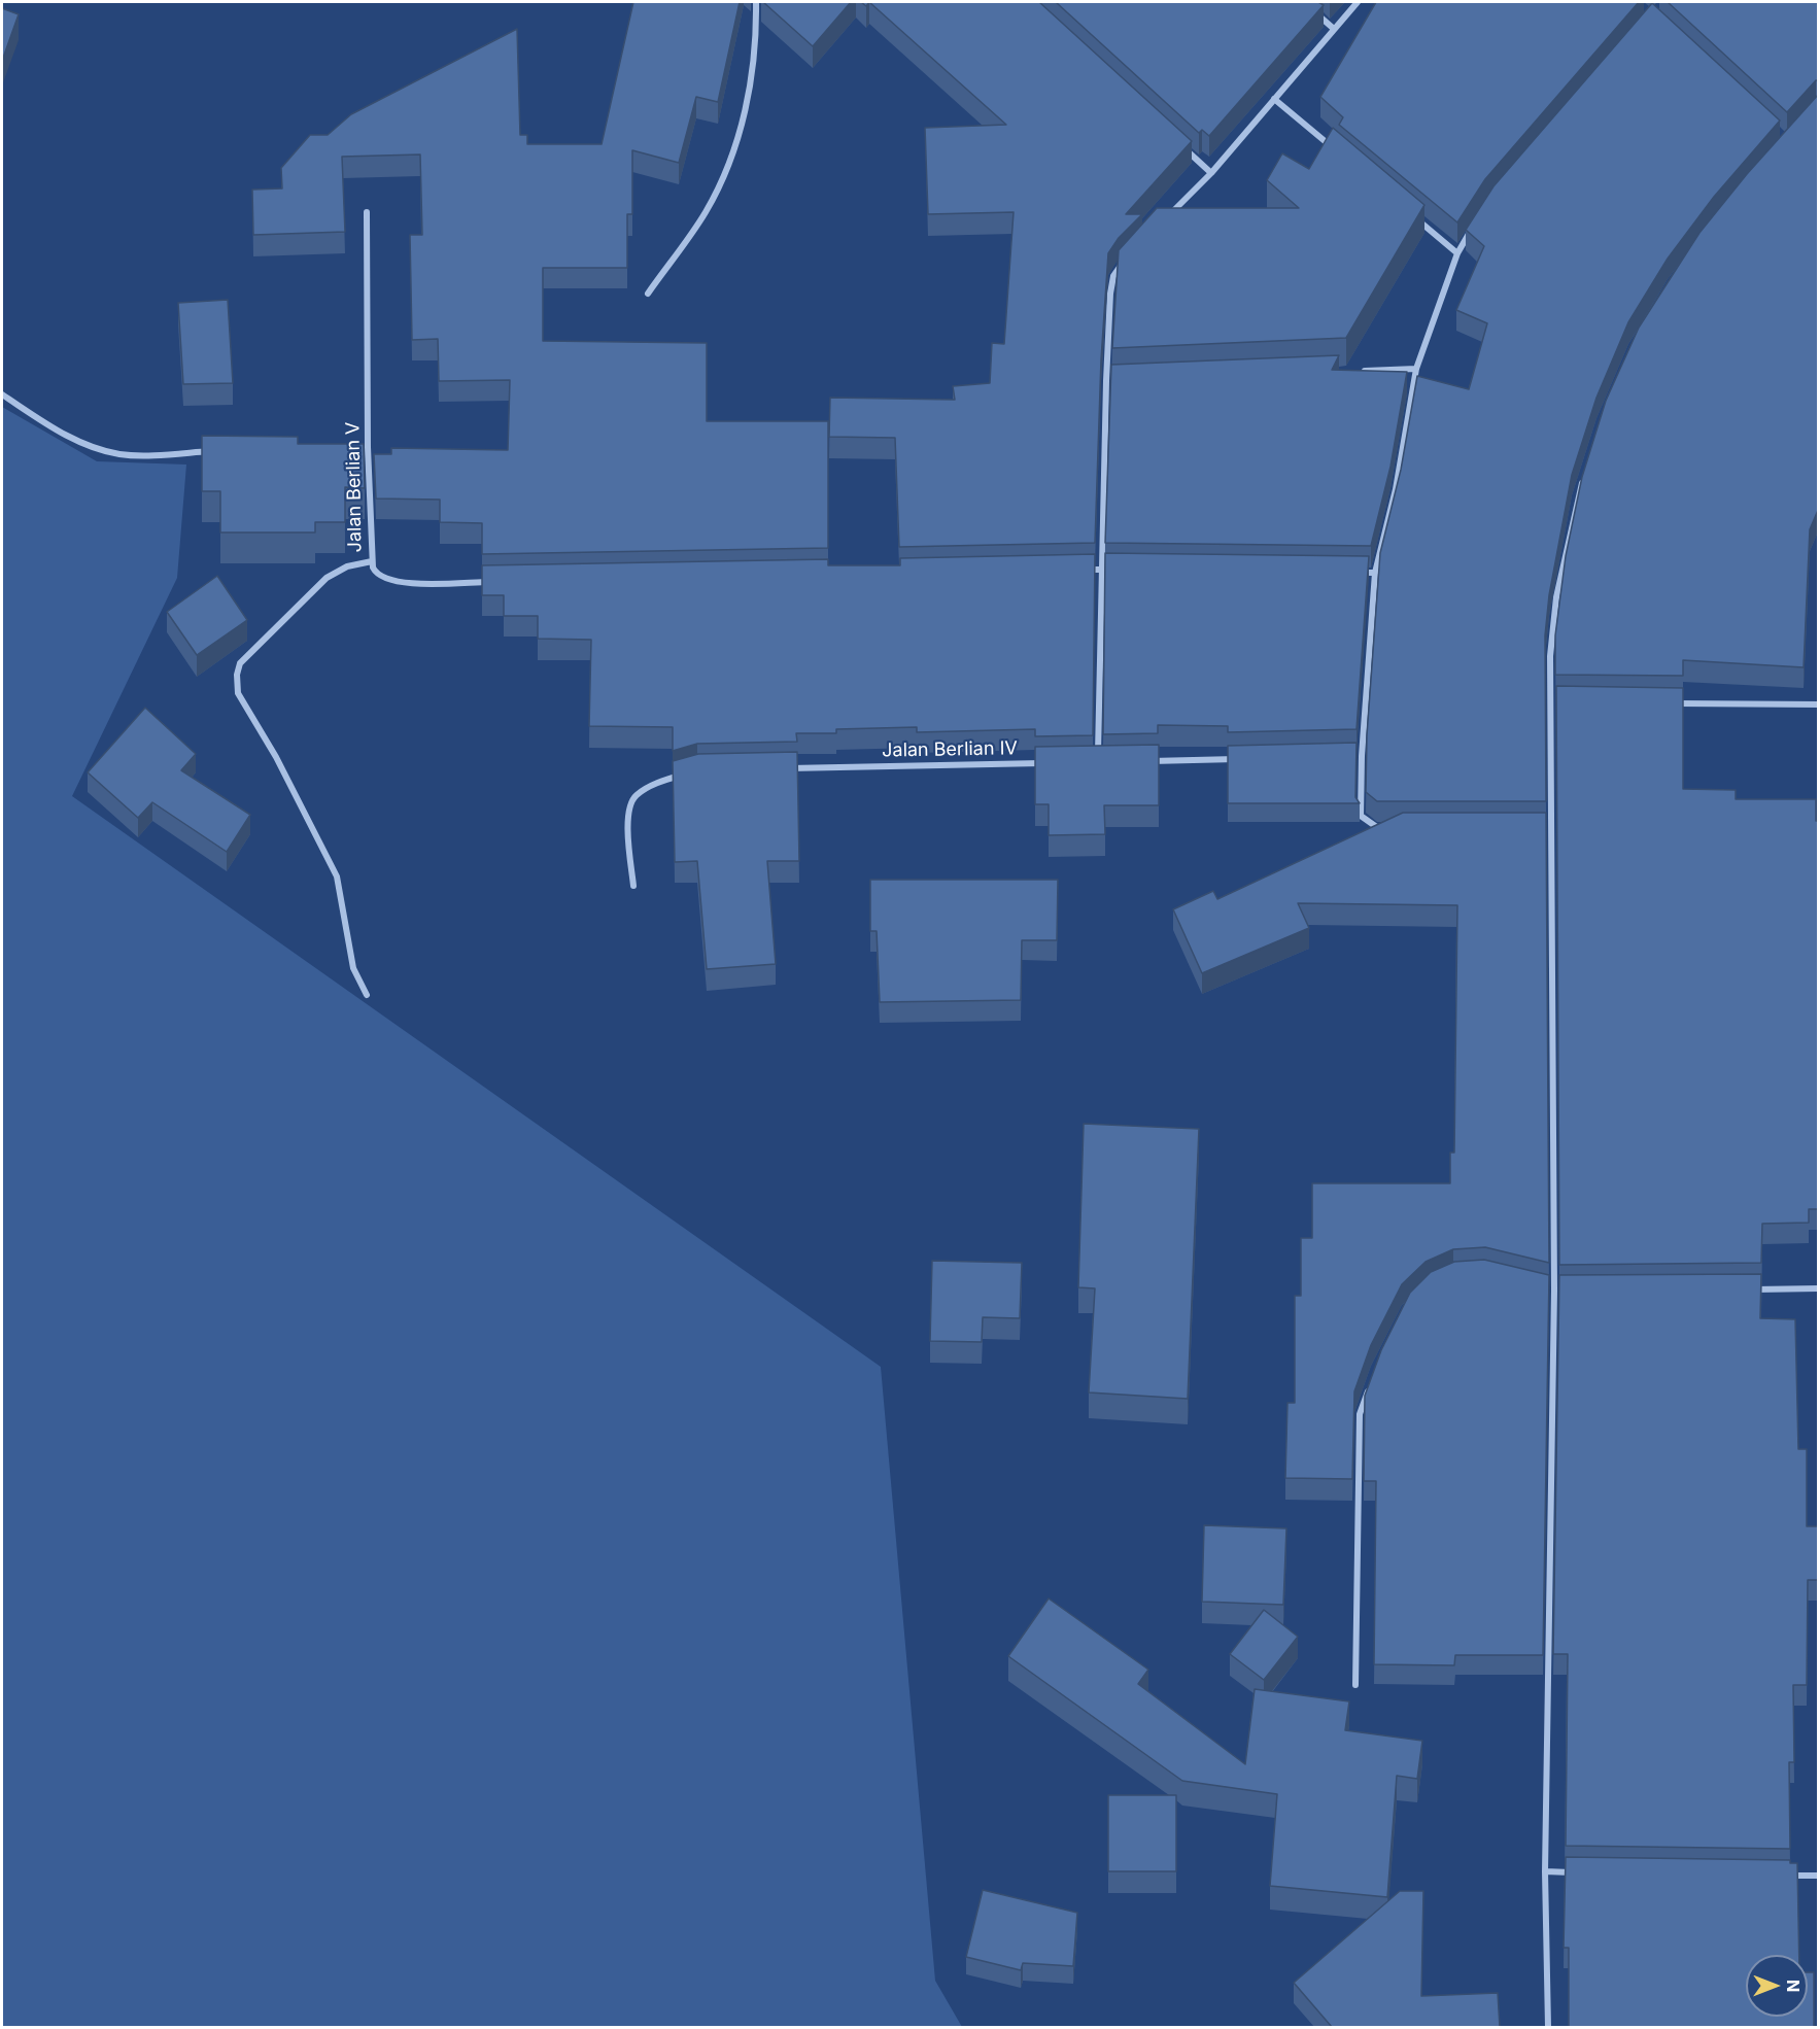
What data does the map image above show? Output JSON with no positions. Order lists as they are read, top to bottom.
{
  "streets": {
    "street": ["Jalan Berlian V", "Jalan Berlian IV"]
  },
  "north": "right"
}
